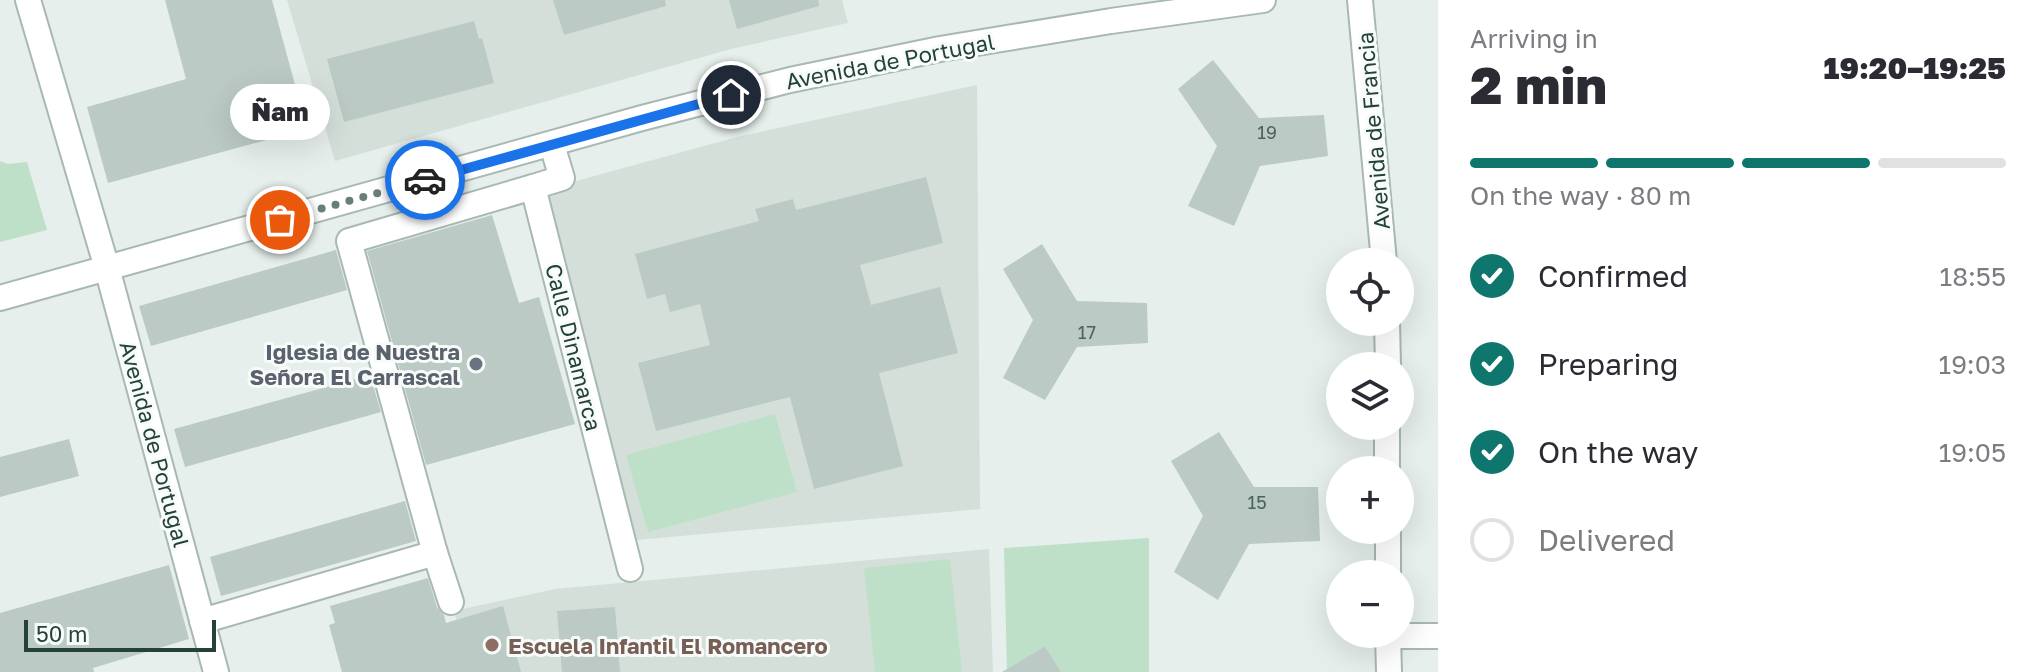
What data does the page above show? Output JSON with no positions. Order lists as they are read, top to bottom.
{
  "streets": {
    "street": ["Avenida de Portugal", "Avenida de Francia", "Calle Dinamarca"]
  },
  "places": ["Ñam", "Iglesia de Nuestra Señora El Carrascal", "Escuela Infantil El Romancero"],
  "house_numbers": ["19", "17", "15"],
  "scale_bar": "50 m",
  "page": {
    "heading": ["2 min", "Arriving in", "19:20–19:25"],
    "bubble": "Ñam",
    "bar": "On the way · 80 m",
    "list": [
      ["Confirmed", "18:55"],
      ["Preparing", "19:03"],
      ["On the way", "19:05"],
      "Delivered"
    ],
    "map_buttons": ["+", "−"],
    "scale": "50 m"
  }
}
